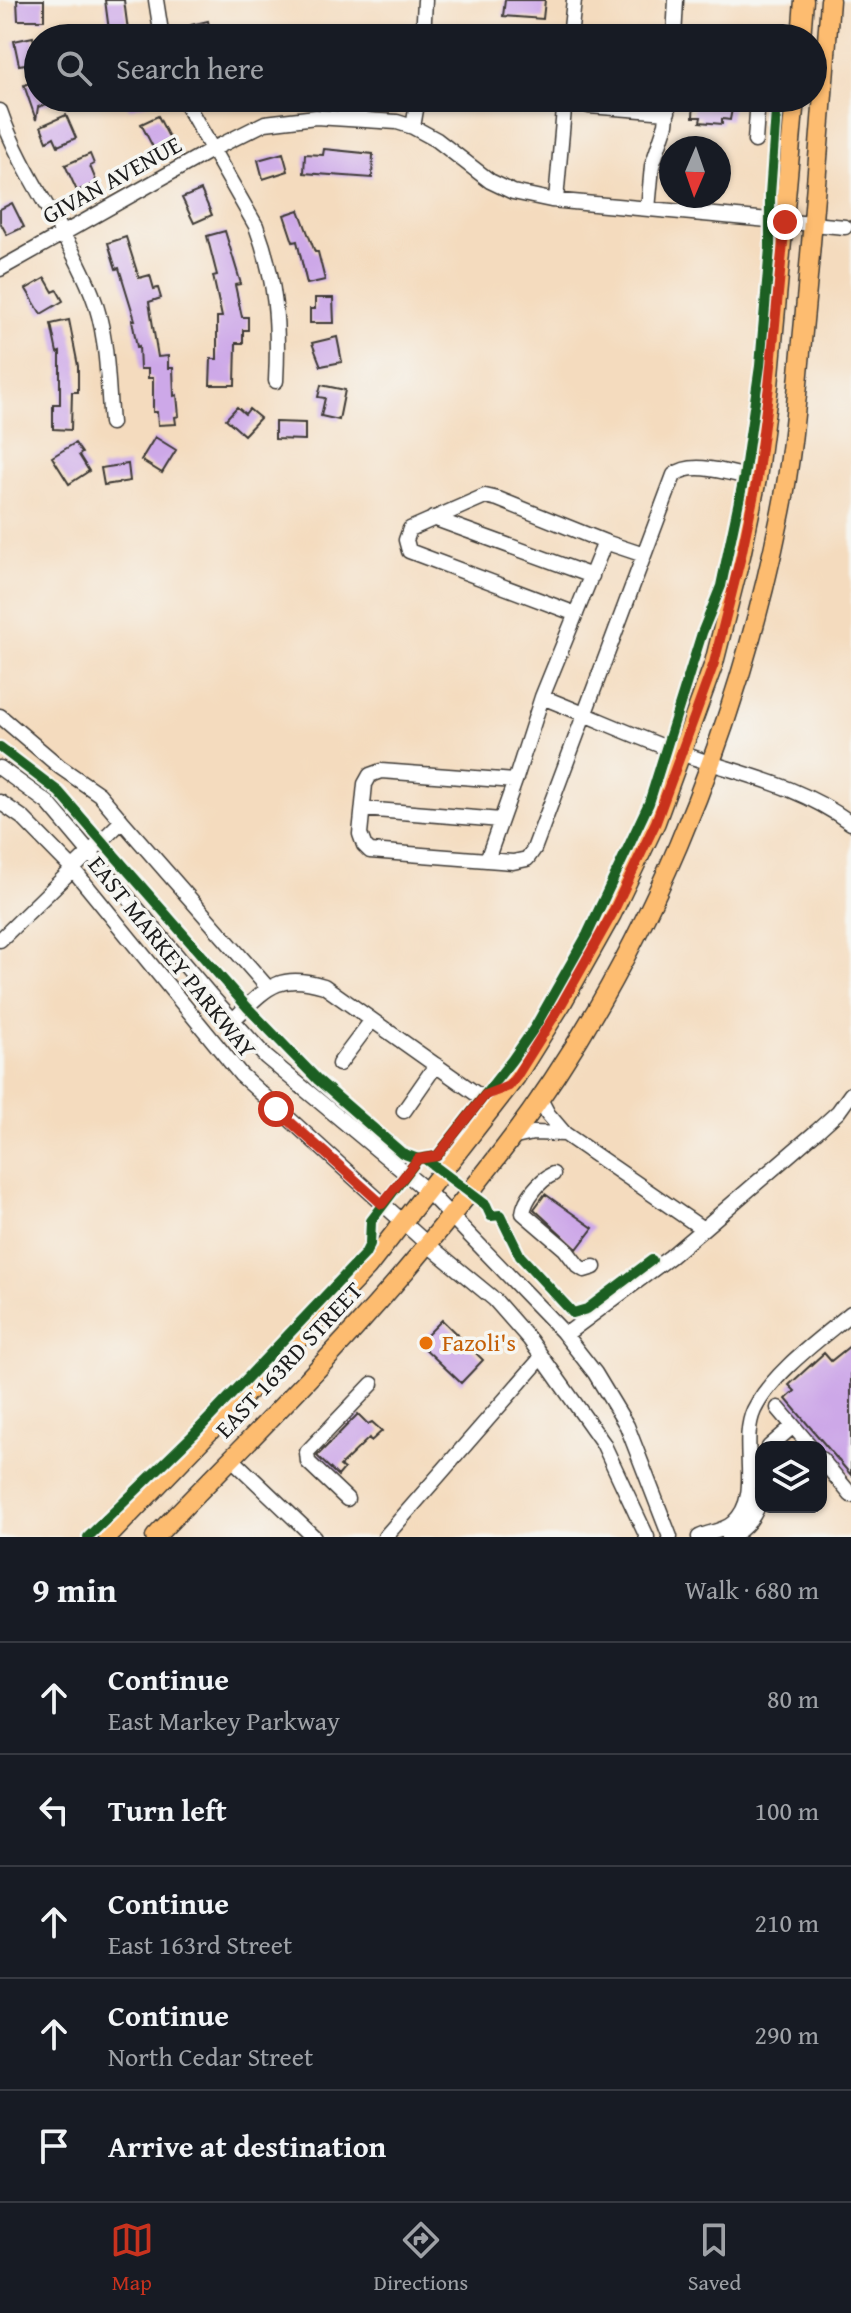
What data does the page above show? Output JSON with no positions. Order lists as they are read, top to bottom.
{
  "streets": {
    "main road": ["EAST 163RD STREET"],
    "street": ["GIVAN AVENUE", "EAST MARKEY PARKWAY"]
  },
  "crossings": [
    ["GIVAN AVENUE", "EAST 163RD STREET"],
    ["EAST MARKEY PARKWAY", "EAST 163RD STREET"]
  ],
  "places": ["Fazoli's"],
  "north": "bottom",
  "page": {
    "search": "Search here",
    "heading": ["9 min", "Walk · 680 m"],
    "list": [
      ["Continue", "East Markey Parkway", "80 m"],
      ["Turn left", "100 m"],
      ["Continue", "East 163rd Street", "210 m"],
      ["Continue", "North Cedar Street", "290 m"],
      "Arrive at destination"
    ],
    "nav": ["Map", "Directions", "Saved"]
  }
}
